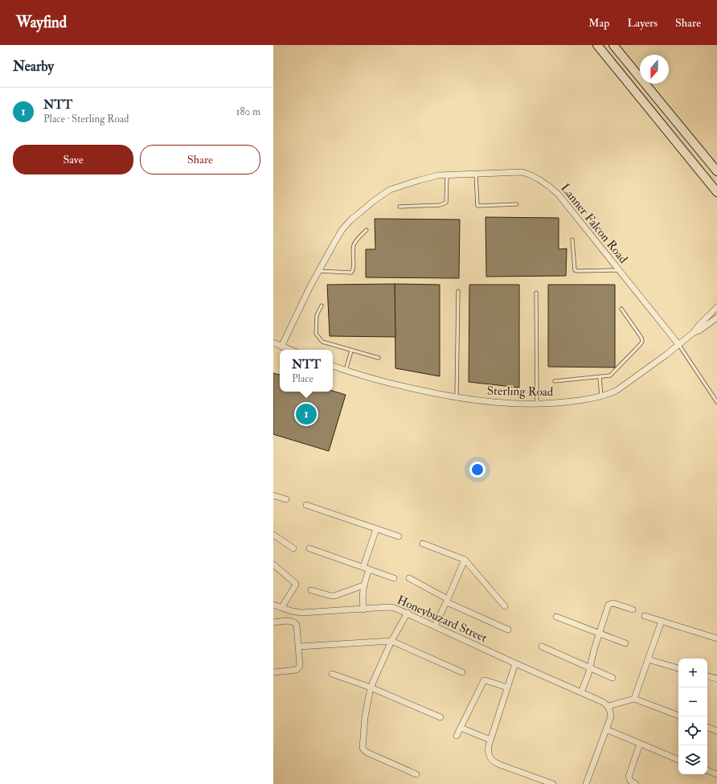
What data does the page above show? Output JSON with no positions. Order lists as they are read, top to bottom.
{
  "streets": {
    "street": ["Lanner Falcon Road", "Sterling Road", "Honeybuzard Street"]
  },
  "crossings": [
    ["Lanner Falcon Road", "Sterling Road"]
  ],
  "north": "bottom",
  "page": {
    "header": "Wayfind",
    "nav": ["Map", "Layers", "Share"],
    "heading": "Nearby",
    "list": [
      {
        "mark": "1",
        "name": "NTT",
        "note": "Place · Sterling Road",
        "value": "180 m"
      }
    ],
    "buttons": ["Save", "Share"],
    "popup": ["NTT", "Place"],
    "pins": "1",
    "map_buttons": ["+", "−"]
  }
}
